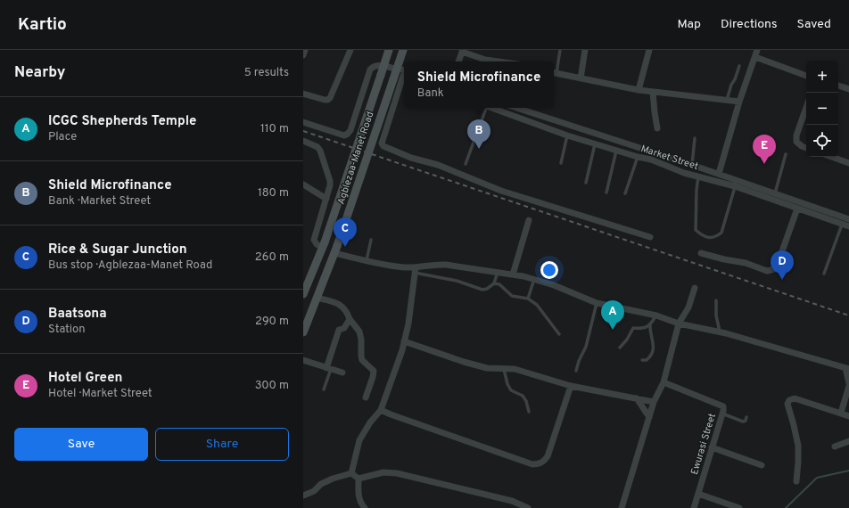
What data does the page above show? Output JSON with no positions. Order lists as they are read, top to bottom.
{
  "streets": {
    "main road": ["Agblezaa-Manet Road"],
    "street": ["Market Street", "Ewurasi Street"]
  },
  "page": {
    "header": "Kartio",
    "nav": ["Map", "Directions", "Saved"],
    "heading": ["Nearby", "5 results"],
    "map_buttons": ["+", "−"],
    "popup": ["Shield Microfinance", "Bank"],
    "list": [
      {
        "mark": "A",
        "name": "ICGC Shepherds Temple",
        "note": "Place",
        "value": "110 m"
      },
      {
        "mark": "B",
        "name": "Shield Microfinance",
        "note": "Bank · Market Street",
        "value": "180 m"
      },
      {
        "mark": "C",
        "name": "Rice & Sugar Junction",
        "note": "Bus stop · Agblezaa-Manet Road",
        "value": "260 m"
      },
      {
        "mark": "D",
        "name": "Baatsona",
        "note": "Station",
        "value": "290 m"
      },
      {
        "mark": "E",
        "name": "Hotel Green",
        "note": "Hotel · Market Street",
        "value": "300 m"
      }
    ],
    "pins": [
      "B",
      "E",
      "C",
      "D",
      "A"
    ],
    "buttons": ["Save", "Share"]
  }
}
